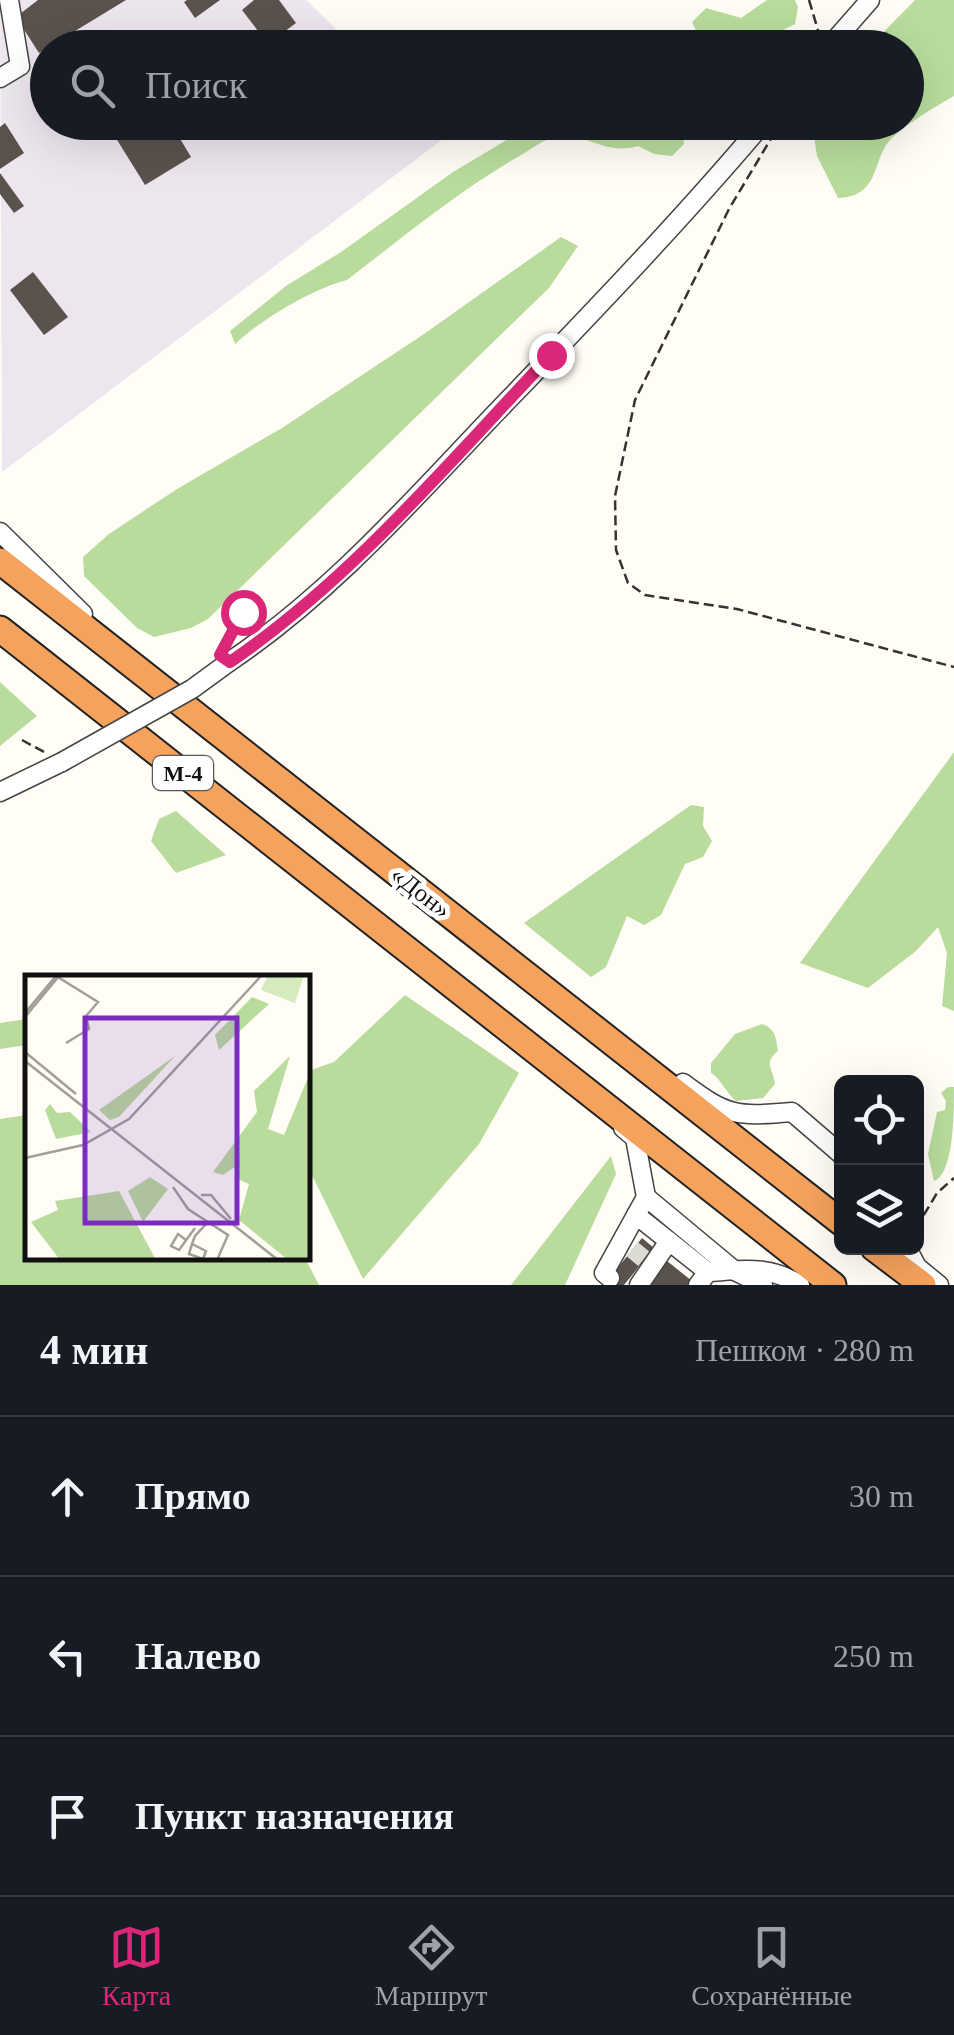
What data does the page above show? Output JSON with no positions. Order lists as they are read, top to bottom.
{
  "streets": {
    "highway": ["М-4", "«Дон»"]
  },
  "page": {
    "search": "Поиск",
    "heading": ["4 мин", "Пешком · 280 m"],
    "list": [
      ["Прямо", "30 m"],
      ["Налево", "250 m"],
      "Пункт назначения"
    ],
    "nav": ["Карта", "Маршрут", "Сохранённые"]
  }
}
